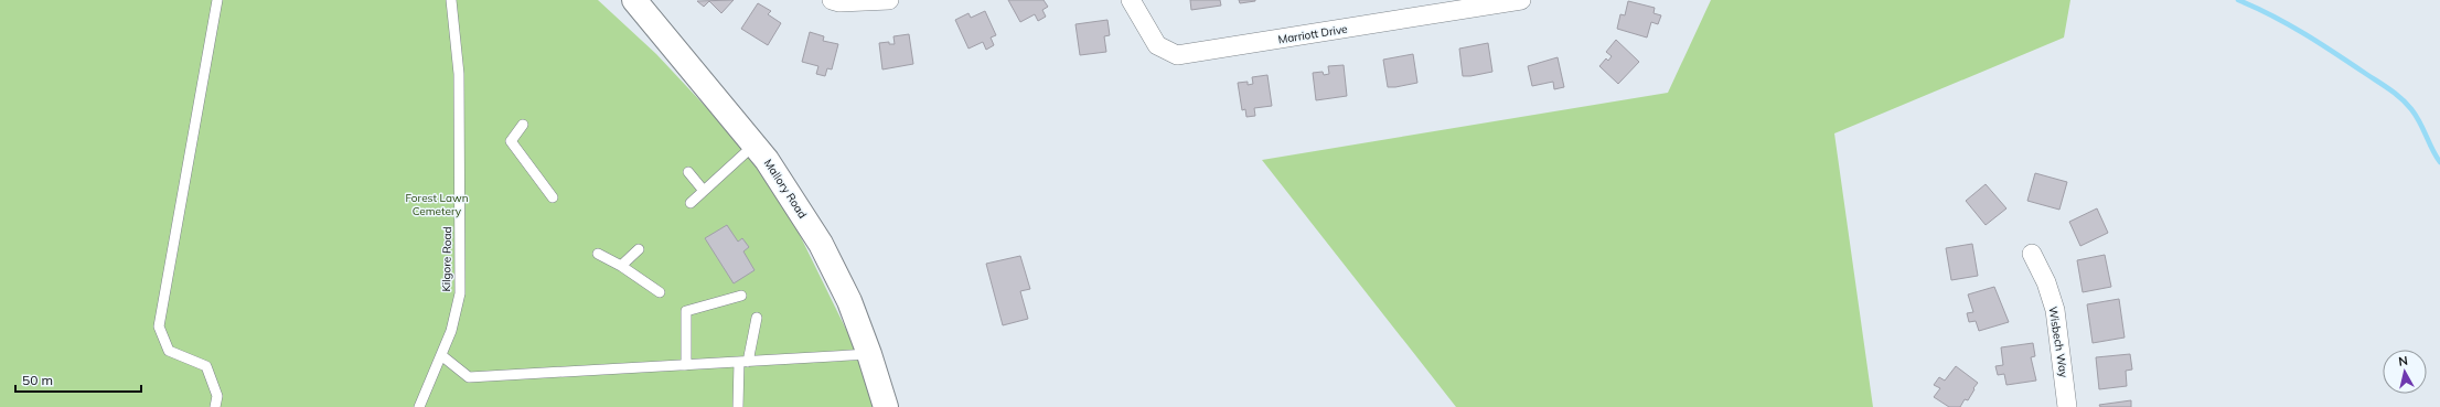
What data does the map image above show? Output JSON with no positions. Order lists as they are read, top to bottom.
{
  "streets": {
    "street": ["Marriott Drive", "Mallory Road", "Wisbech Way"],
    "lane": ["Kilgore Road"]
  },
  "parks": ["Forest Lawn Cemetery"],
  "scale_bar": "50 m",
  "north": "top"
}
